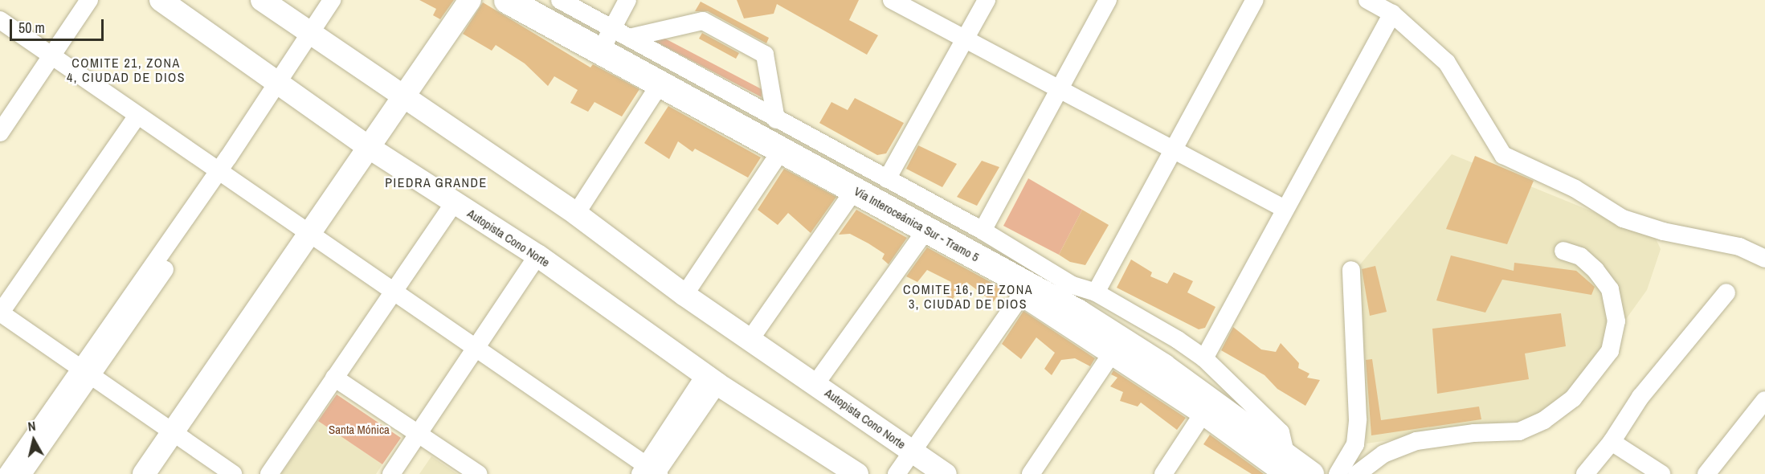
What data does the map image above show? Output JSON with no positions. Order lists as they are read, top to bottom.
{
  "streets": {
    "highway": ["Vía Interoceánica Sur - Tramo 5"],
    "main road": ["Autopista Cono Norte"]
  },
  "districts": ["COMITE 21, ZONA 4, CIUDAD DE DIOS", "PIEDRA GRANDE", "COMITE 16, DE ZONA 3, CIUDAD DE DIOS"],
  "parks": ["Santa Mónica"],
  "scale_bar": "50 m",
  "north": "top"
}
